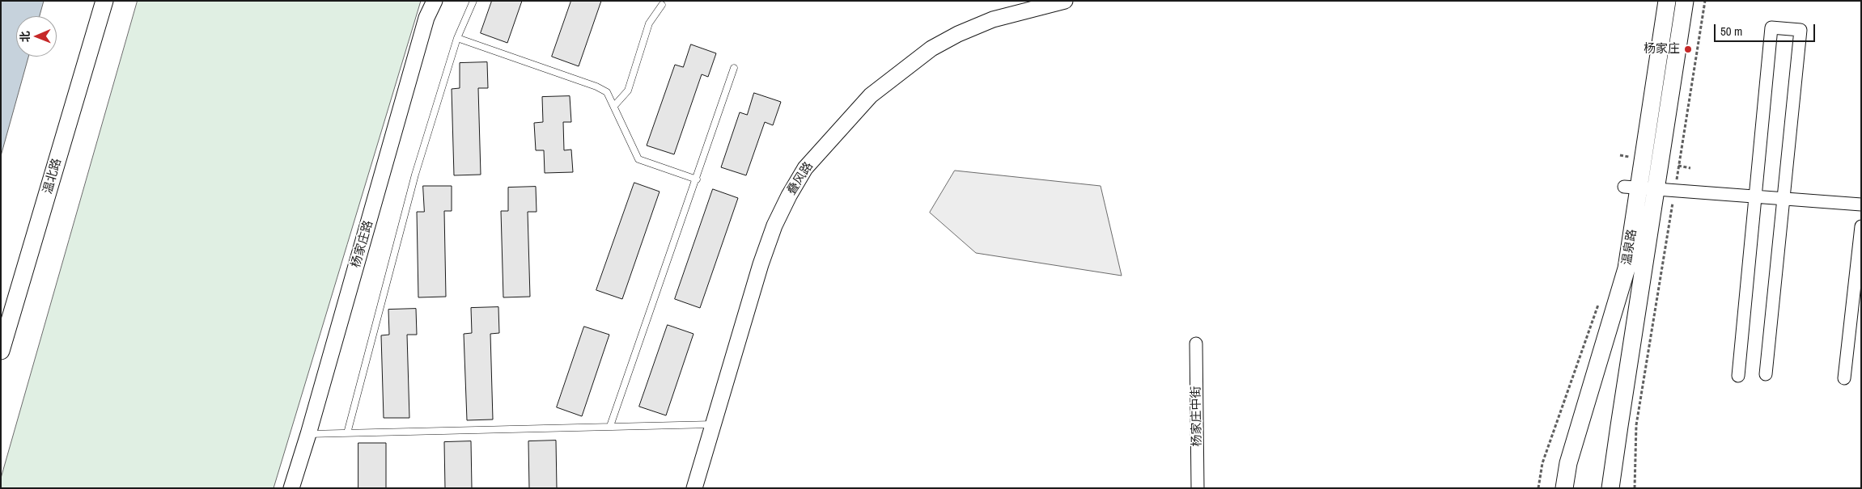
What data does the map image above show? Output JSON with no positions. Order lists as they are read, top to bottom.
{
  "streets": {
    "main road": ["温北路", "温泉路"],
    "street": ["叠风路", "杨家庄路", "杨家庄中街"]
  },
  "places": ["杨家庄"],
  "scale_bar": "50 m",
  "north": "left"
}
